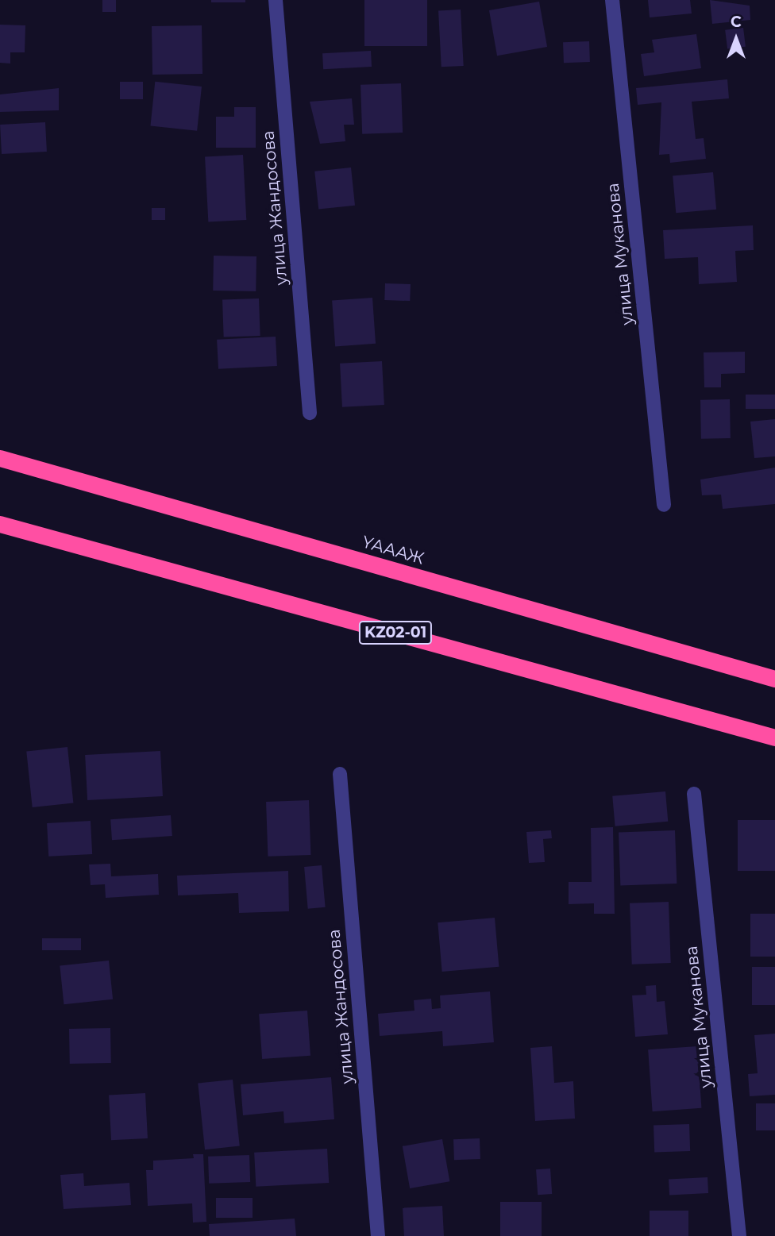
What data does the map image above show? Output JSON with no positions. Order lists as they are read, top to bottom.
{
  "streets": {
    "highway": ["ҮАААЖ", "KZ02-01"],
    "street": ["улица Жандосова", "улица Муканова"]
  },
  "north": "top"
}
